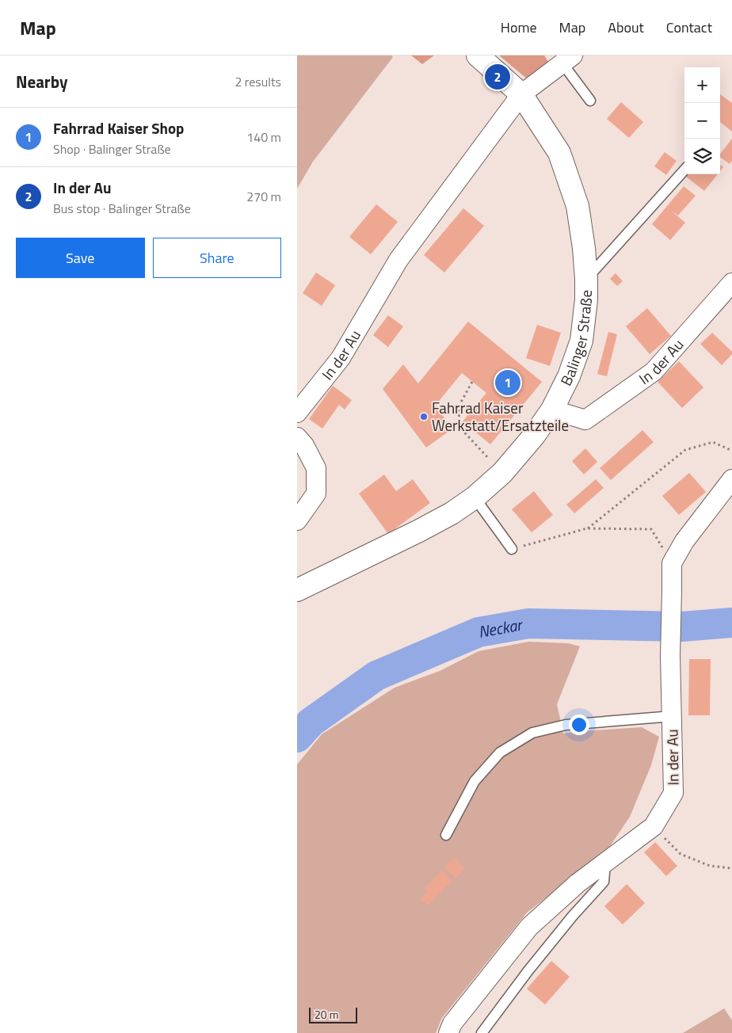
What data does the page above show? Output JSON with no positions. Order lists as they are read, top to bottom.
{
  "streets": {
    "main road": ["Balinger Straße"],
    "street": ["In der Au"]
  },
  "crossings": [
    ["Balinger Straße", "In der Au"]
  ],
  "water": ["Neckar"],
  "places": ["Fahrrad Kaiser Werkstatt/Ersatzteile"],
  "scale_bar": "20 m",
  "page": {
    "header": "Map",
    "nav": [
      "Home",
      "Map",
      "About",
      "Contact"
    ],
    "heading": ["Nearby", "2 results"],
    "pins": ["2", "1"],
    "map_buttons": ["+", "−"],
    "list": [
      {
        "mark": "1",
        "name": "Fahrrad Kaiser Shop",
        "note": "Shop · Balinger Straße",
        "value": "140 m"
      },
      {
        "mark": "2",
        "name": "In der Au",
        "note": "Bus stop · Balinger Straße",
        "value": "270 m"
      }
    ],
    "buttons": ["Save", "Share"],
    "scale": "20 m"
  }
}
